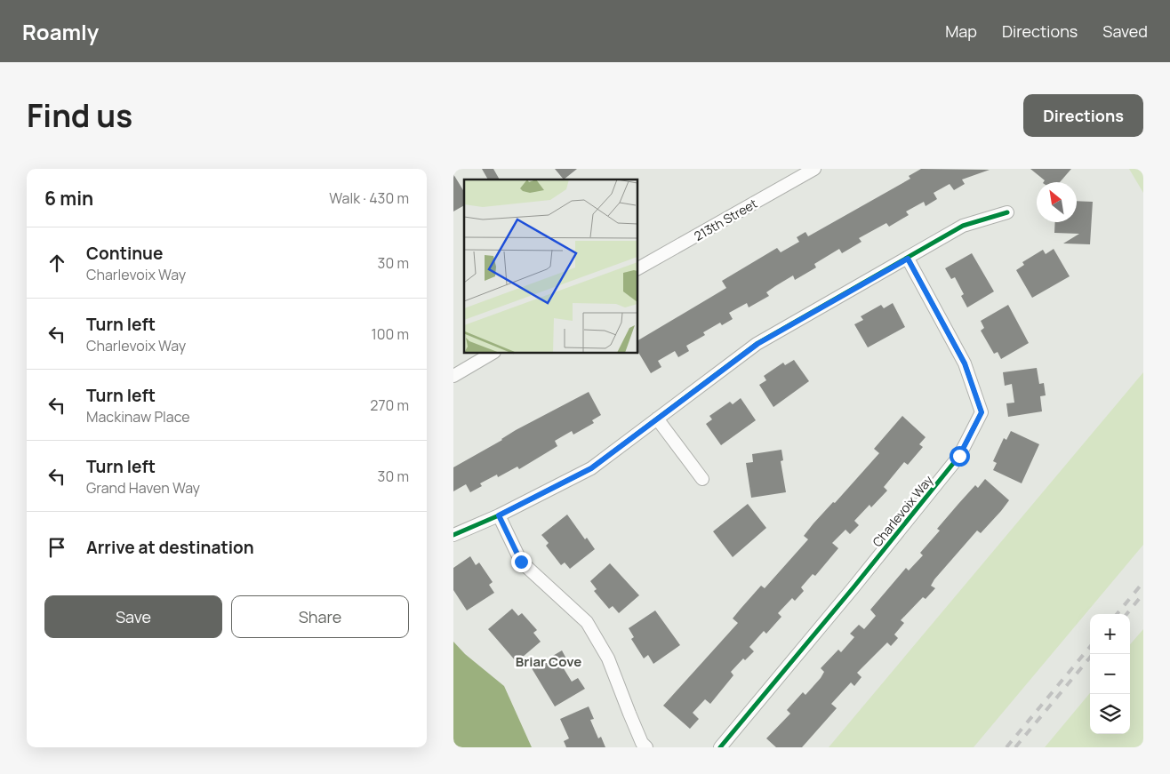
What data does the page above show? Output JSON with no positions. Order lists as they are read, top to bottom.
{
  "streets": {
    "street": ["213th Street", "Charlevoix Way"]
  },
  "districts": ["Briar Cove"],
  "north": "top left",
  "page": {
    "header": "Roamly",
    "nav": ["Map", "Directions", "Saved"],
    "title": "Find us",
    "buttons": [
      "Directions",
      ["Save", "Share"]
    ],
    "heading": ["6 min", "Walk · 430 m"],
    "list": [
      ["Continue", "Charlevoix Way", "30 m"],
      ["Turn left", "Charlevoix Way", "100 m"],
      ["Turn left", "Mackinaw Place", "270 m"],
      ["Turn left", "Grand Haven Way", "30 m"],
      "Arrive at destination"
    ],
    "map_buttons": ["+", "−"]
  }
}
